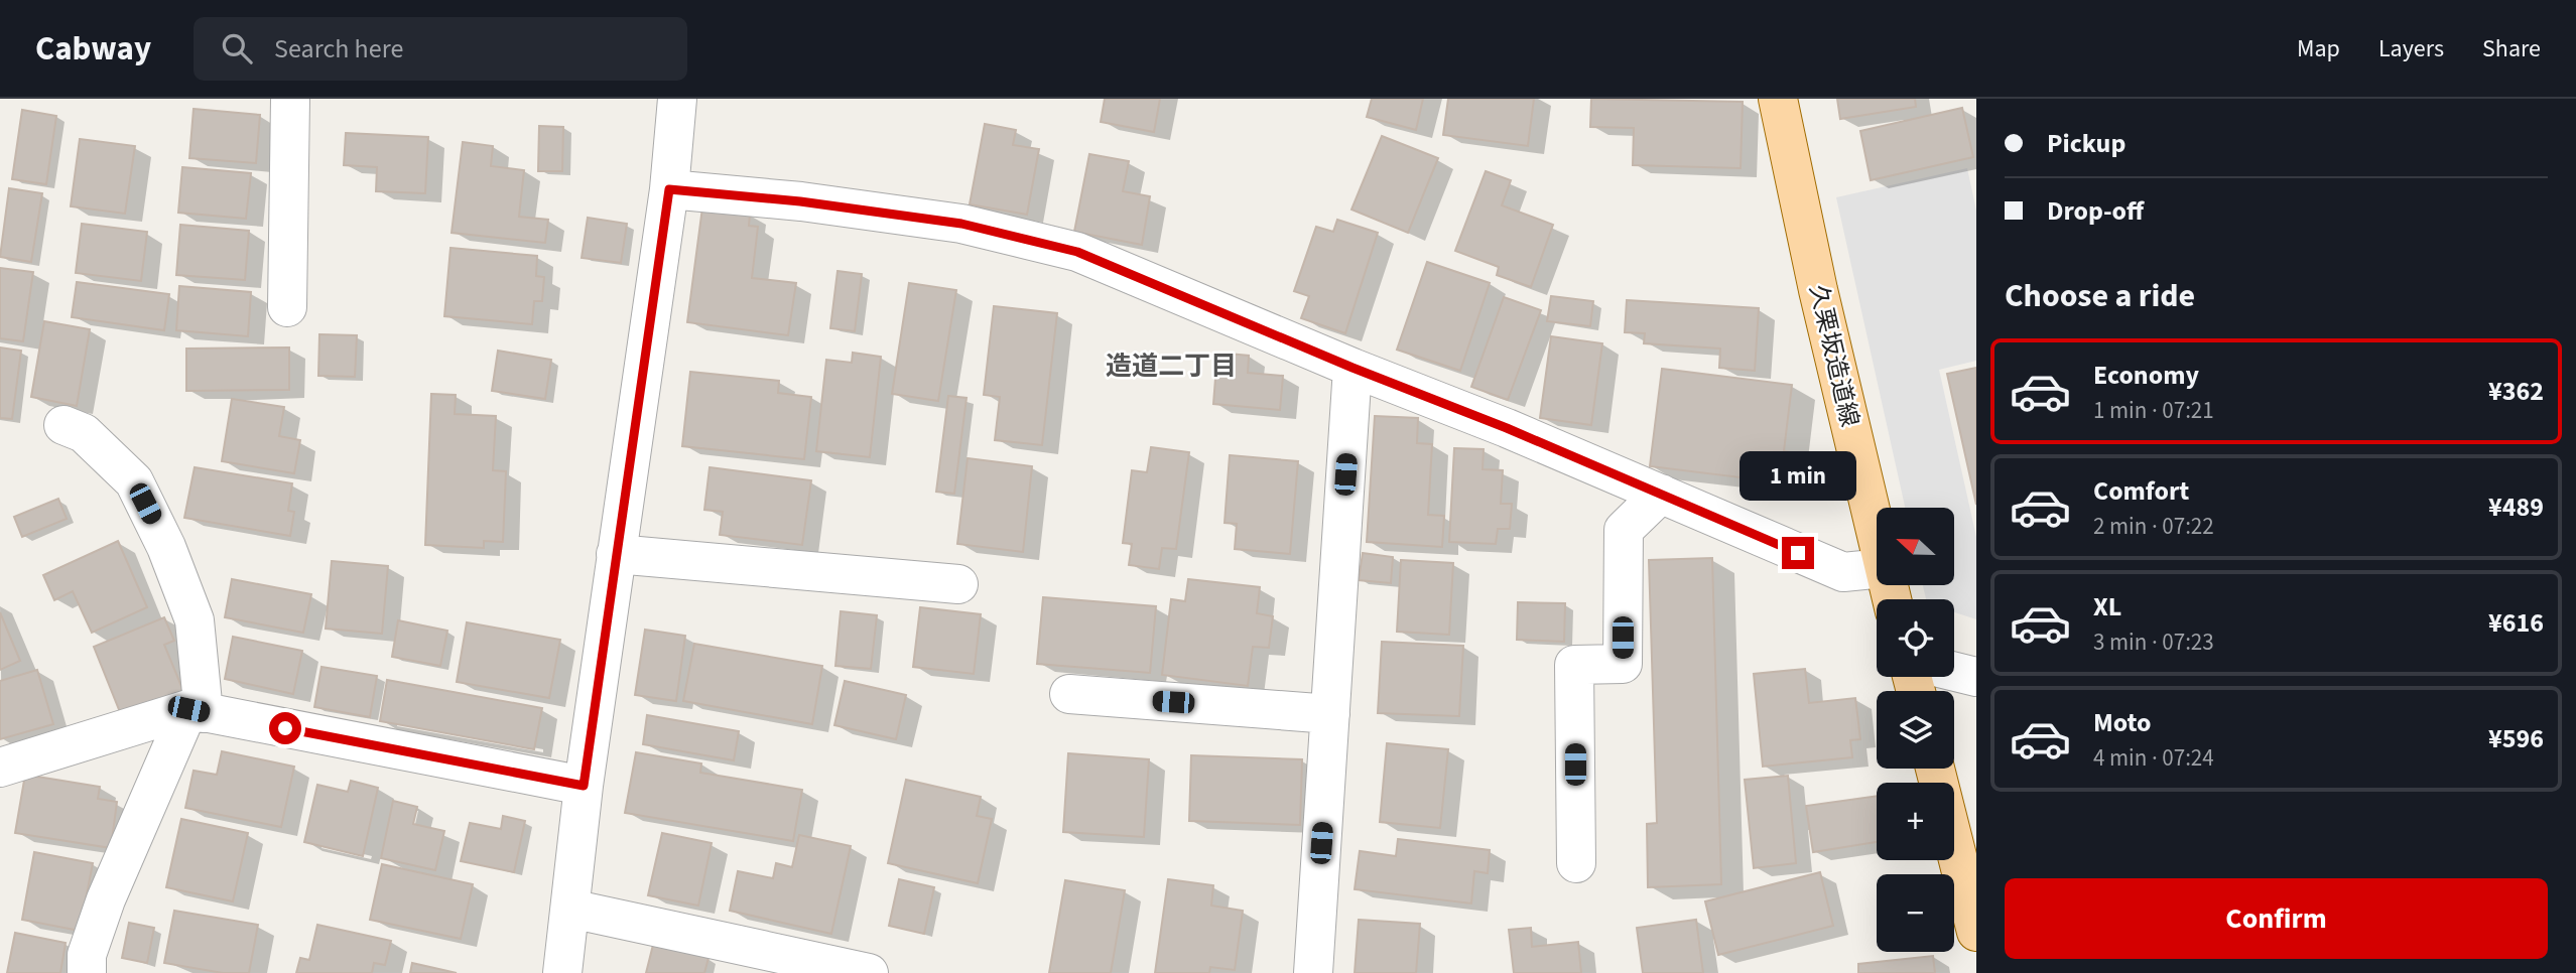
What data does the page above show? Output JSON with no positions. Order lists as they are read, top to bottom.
{
  "streets": {
    "main road": ["久栗坂造道線"]
  },
  "districts": ["造道二丁目"],
  "north": "left",
  "page": {
    "header": "Cabway",
    "search": "Search here",
    "nav": ["Map", "Layers", "Share"],
    "banner": ["Pickup", "Drop-off"],
    "heading": "Choose a ride",
    "list": [
      {
        "name": "Economy",
        "note": "1 min · 07:21",
        "value": "¥362"
      },
      {
        "name": "Comfort",
        "note": "2 min · 07:22",
        "value": "¥489"
      },
      {
        "name": "XL",
        "note": "3 min · 07:23",
        "value": "¥616"
      },
      {
        "name": "Moto",
        "note": "4 min · 07:24",
        "value": "¥596"
      }
    ],
    "bubble": "1 min",
    "map_buttons": ["+", "−"],
    "buttons": "Confirm"
  }
}
